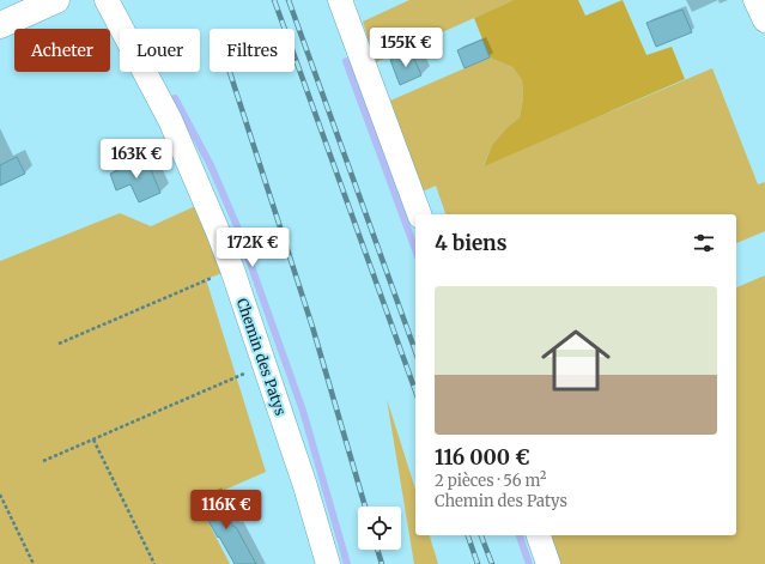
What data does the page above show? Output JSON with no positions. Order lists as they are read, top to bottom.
{
  "streets": {
    "street": ["Chemin des Patys"]
  },
  "page": {
    "price": [
      "155K €",
      "163K €",
      "172K €",
      "116K €"
    ],
    "chip": ["Acheter", "Louer", "Filtres"],
    "heading": "4 biens",
    "list": [
      {
        "name": "116 000 €",
        "note": "2 pièces · 56 m² · Chemin des Patys"
      }
    ]
  }
}
